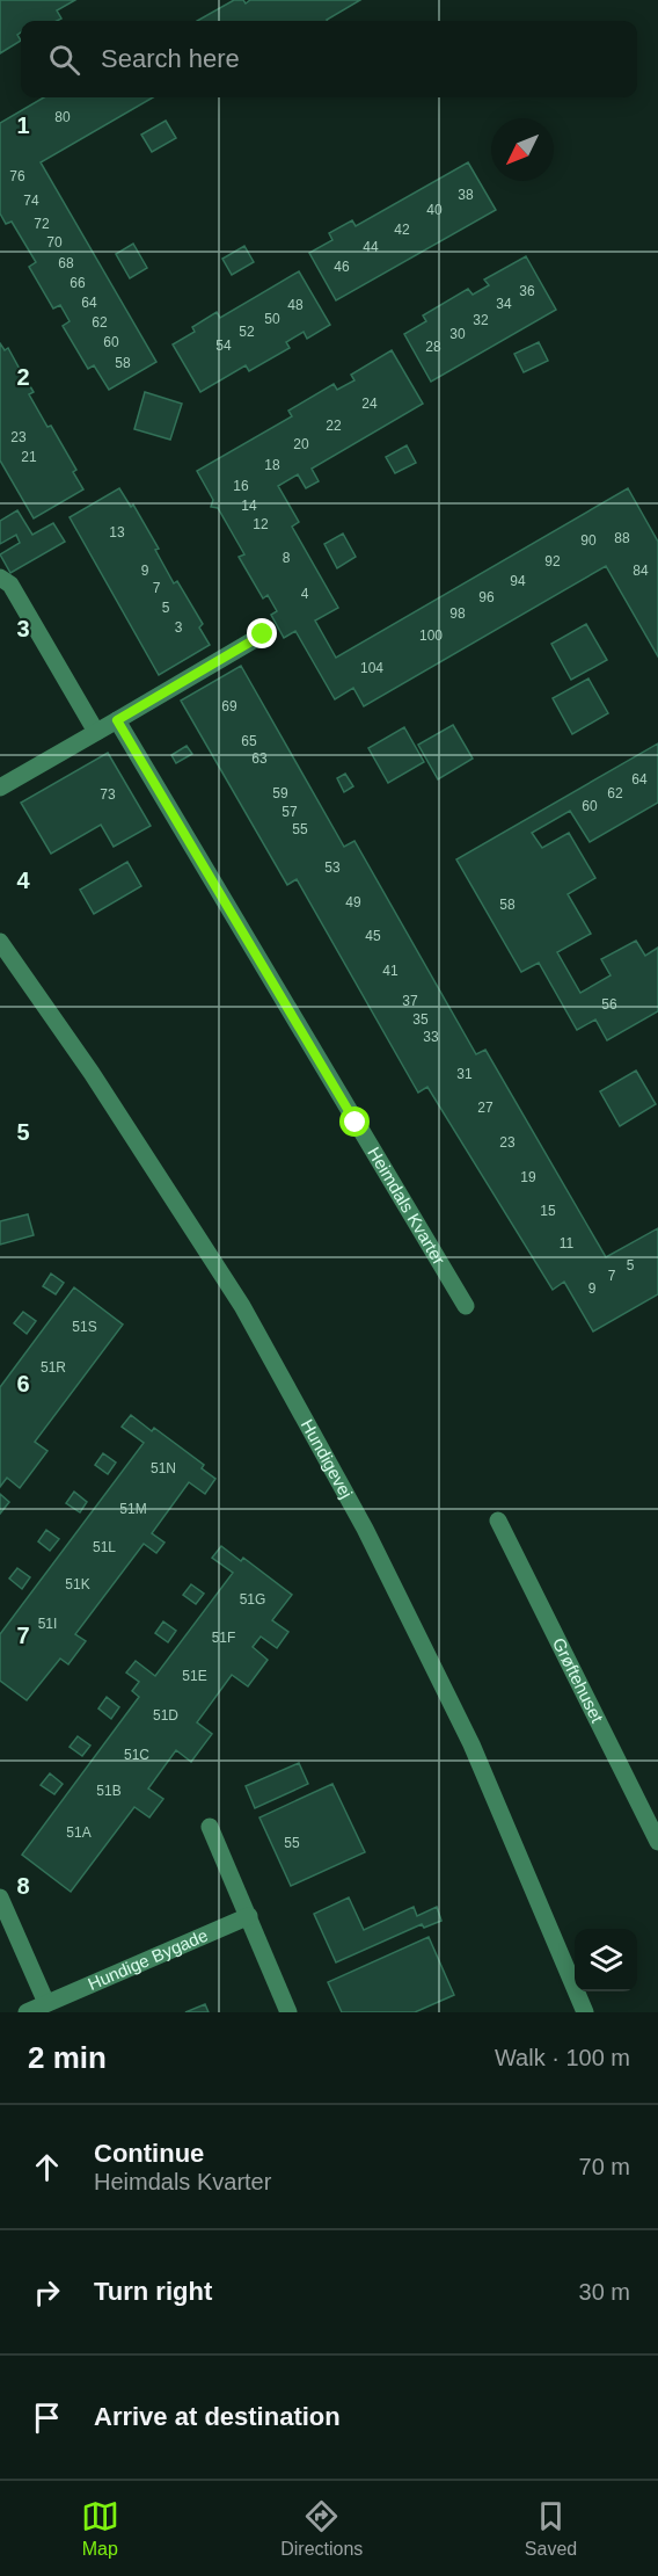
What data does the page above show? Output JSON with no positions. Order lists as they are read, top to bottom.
{
  "streets": {
    "street": [
      "Heimdals Kvarter",
      "Hundigevej",
      "Grøftehuset",
      "Hundige Bygade"
    ]
  },
  "house_numbers": [
    "80",
    "76",
    "38",
    "74",
    "40",
    "72",
    "42",
    "70",
    "44",
    "68",
    "46",
    "66",
    "36",
    "64",
    "34",
    "48",
    "50",
    "32",
    "62",
    "52",
    "30",
    "60",
    "54",
    "28",
    "58",
    "24",
    "22",
    "23",
    "20",
    "21",
    "18",
    "16",
    "14",
    "12",
    "13",
    "88",
    "90",
    "8",
    "92",
    "9",
    "84",
    "94",
    "7",
    "4",
    "96",
    "5",
    "98",
    "3",
    "100",
    "104",
    "69",
    "65",
    "63",
    "64",
    "59",
    "62",
    "73",
    "60",
    "57",
    "55",
    "53",
    "49",
    "58",
    "45",
    "41",
    "37",
    "56",
    "35",
    "33",
    "31",
    "27",
    "23",
    "19",
    "15",
    "11",
    "5",
    "7",
    "9",
    "51S",
    "51R",
    "51N",
    "51M",
    "51L",
    "51K",
    "51G",
    "51I",
    "51F",
    "51E",
    "51D",
    "51C",
    "51B",
    "51A",
    "55"
  ],
  "north": "bottom left",
  "page": {
    "search": "Search here",
    "heading": ["2 min", "Walk · 100 m"],
    "list": [
      ["Continue", "Heimdals Kvarter", "70 m"],
      ["Turn right", "30 m"],
      "Arrive at destination"
    ],
    "nav": ["Map", "Directions", "Saved"]
  },
  "grid": {
    "rows": [
      "1",
      "2",
      "3",
      "4",
      "5",
      "6",
      "7",
      "8"
    ]
  }
}
